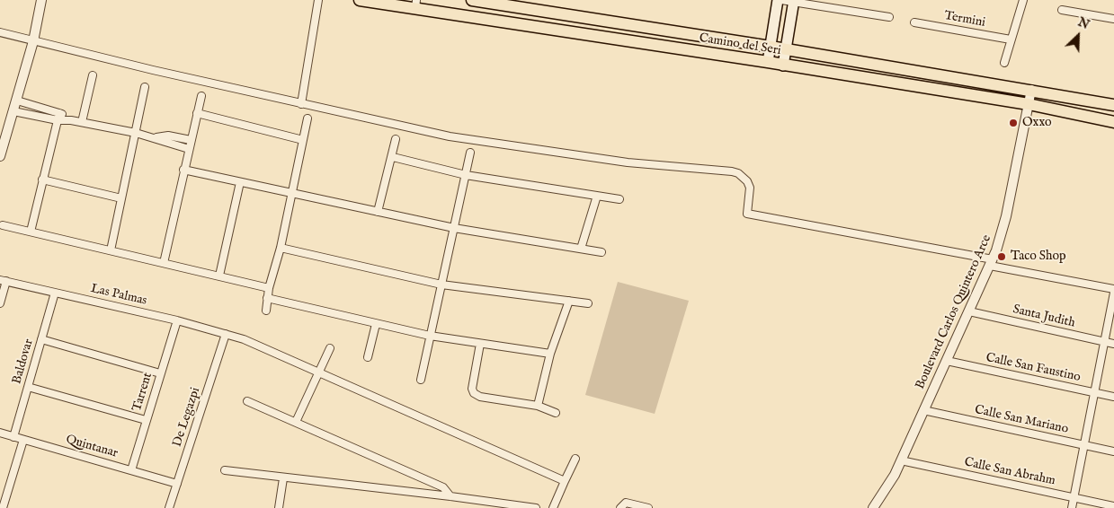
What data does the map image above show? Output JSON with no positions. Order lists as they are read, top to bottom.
{
  "streets": {
    "main road": ["Camino del Seri"],
    "street": [
      "Termini",
      "Las Palmas",
      "Boulevard Carlos Quintero Arce",
      "Santa Judith",
      "Baldovar",
      "Calle San Faustino",
      "Tarrent",
      "De Legazpi",
      "Calle San Mariano",
      "Quintanar",
      "Calle San Abrahm"
    ]
  },
  "crossings": [
    ["Camino del Seri", "Boulevard Carlos Quintero Arce"],
    ["Las Palmas", "Baldovar"],
    ["Las Palmas", "Tarrent"],
    ["Las Palmas", "De Legazpi"],
    ["Boulevard Carlos Quintero Arce", "Santa Judith"],
    ["Boulevard Carlos Quintero Arce", "Calle San Faustino"],
    ["Boulevard Carlos Quintero Arce", "Calle San Mariano"],
    ["Boulevard Carlos Quintero Arce", "Calle San Abrahm"],
    ["Baldovar", "Quintanar"],
    ["Tarrent", "Quintanar"],
    ["De Legazpi", "Quintanar"]
  ],
  "places": ["Oxxo", "Taco Shop"],
  "north": "top right"
}
